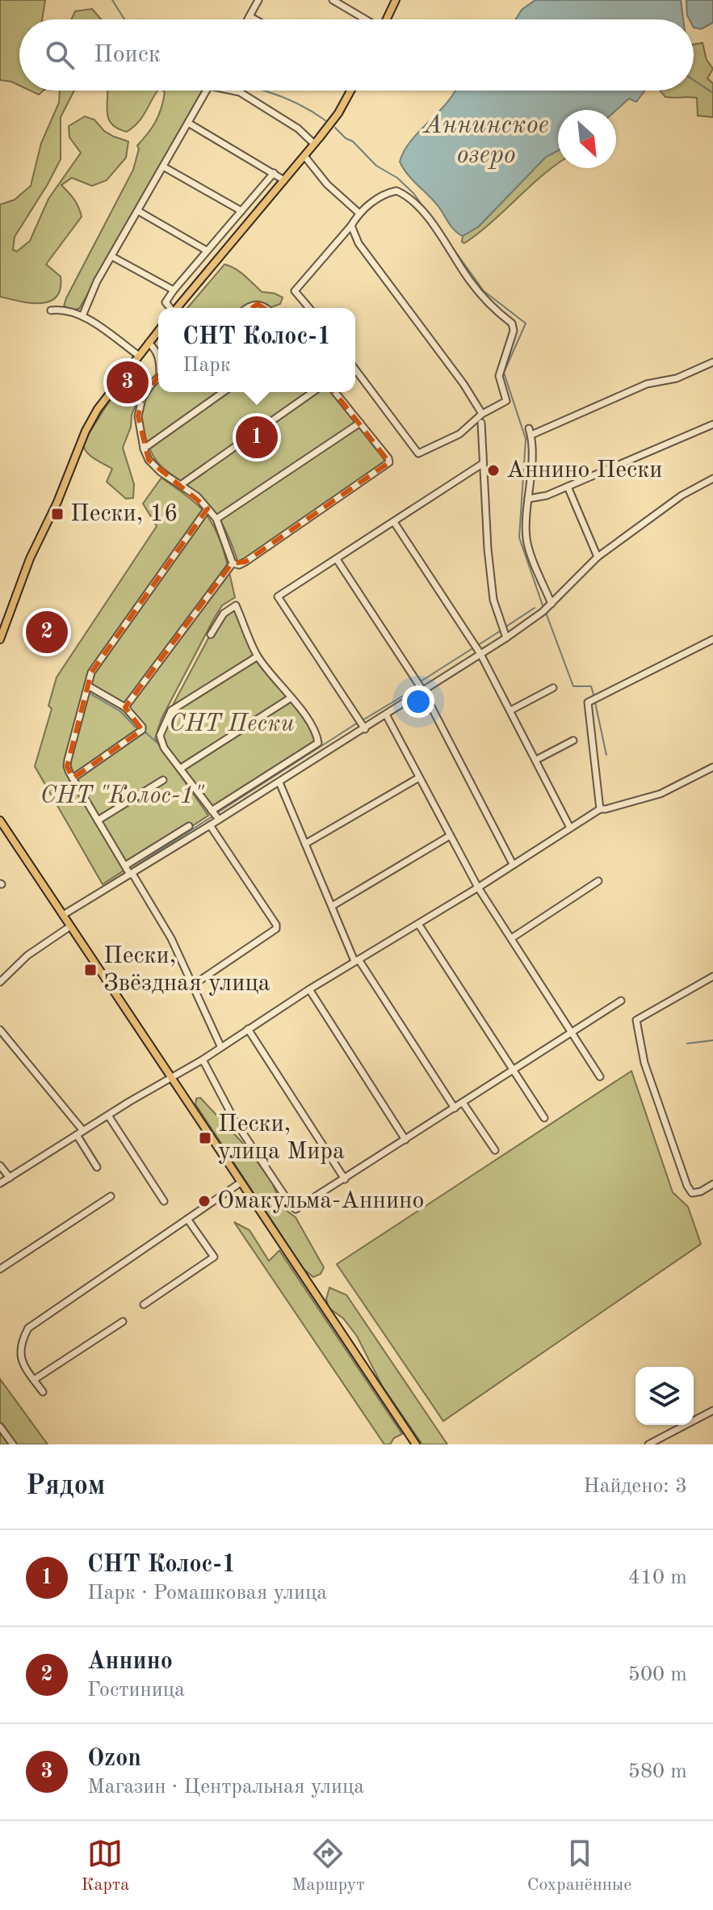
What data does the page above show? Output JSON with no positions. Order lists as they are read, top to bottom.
{
  "water": ["Аннинское озеро"],
  "parks": ["СНТ Пески", "СНТ \"Колос-1\""],
  "places": {
    "other": ["Аннино Пески", "Омакульма-Аннино"],
    "transit": ["Пески, 16", "Пески, Звёздная улица", "Пески, улица Мира"]
  },
  "north": "bottom right",
  "page": {
    "search": "Поиск",
    "popup": ["СНТ Колос-1", "Парк"],
    "pins": ["3", "1", "2"],
    "heading": ["Рядом", "Найдено: 3"],
    "list": [
      {
        "mark": "1",
        "name": "СНТ Колос-1",
        "note": "Парк · Ромашковая улица",
        "value": "410 m"
      },
      {
        "mark": "2",
        "name": "Аннино",
        "note": "Гостиница",
        "value": "500 m"
      },
      {
        "mark": "3",
        "name": "Ozon",
        "note": "Магазин · Центральная улица",
        "value": "580 m"
      }
    ],
    "nav": ["Карта", "Маршрут", "Сохранённые"]
  }
}
